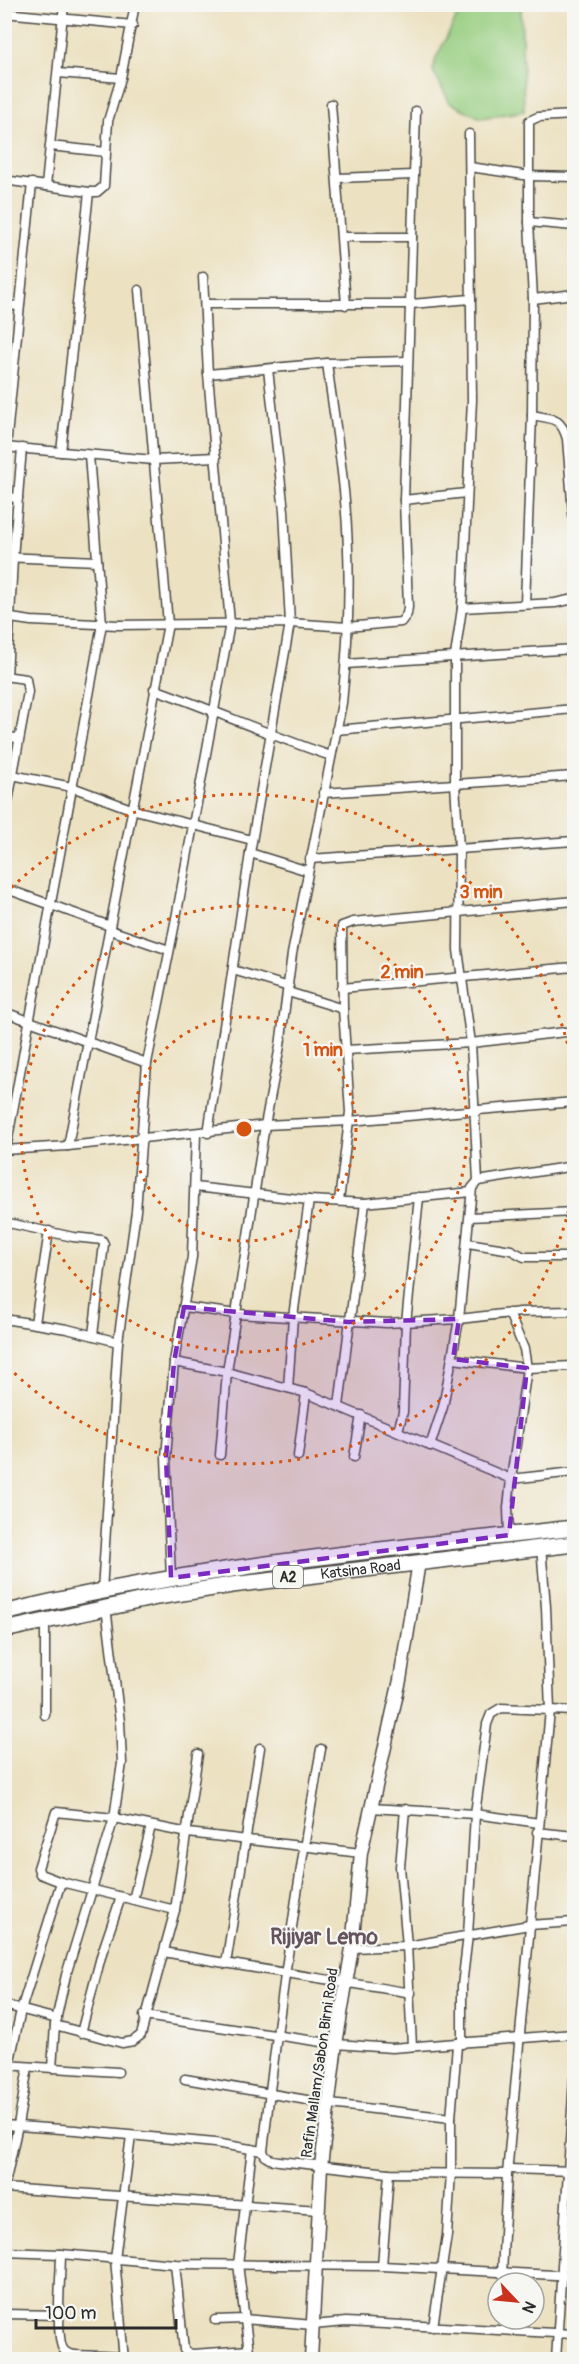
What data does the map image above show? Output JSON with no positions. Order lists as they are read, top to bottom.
{
  "streets": {
    "highway": ["Katsina Road", "A2"],
    "street": ["Rafin Mallam/Sabon Birni Road"]
  },
  "crossings": [
    ["Katsina Road", "Rafin Mallam/Sabon Birni Road"]
  ],
  "districts": ["Rijiyar Lemo"],
  "scale_bar": "100 m",
  "north": "bottom right",
  "rings": ["3 min", "2 min", "1 min"]
}
